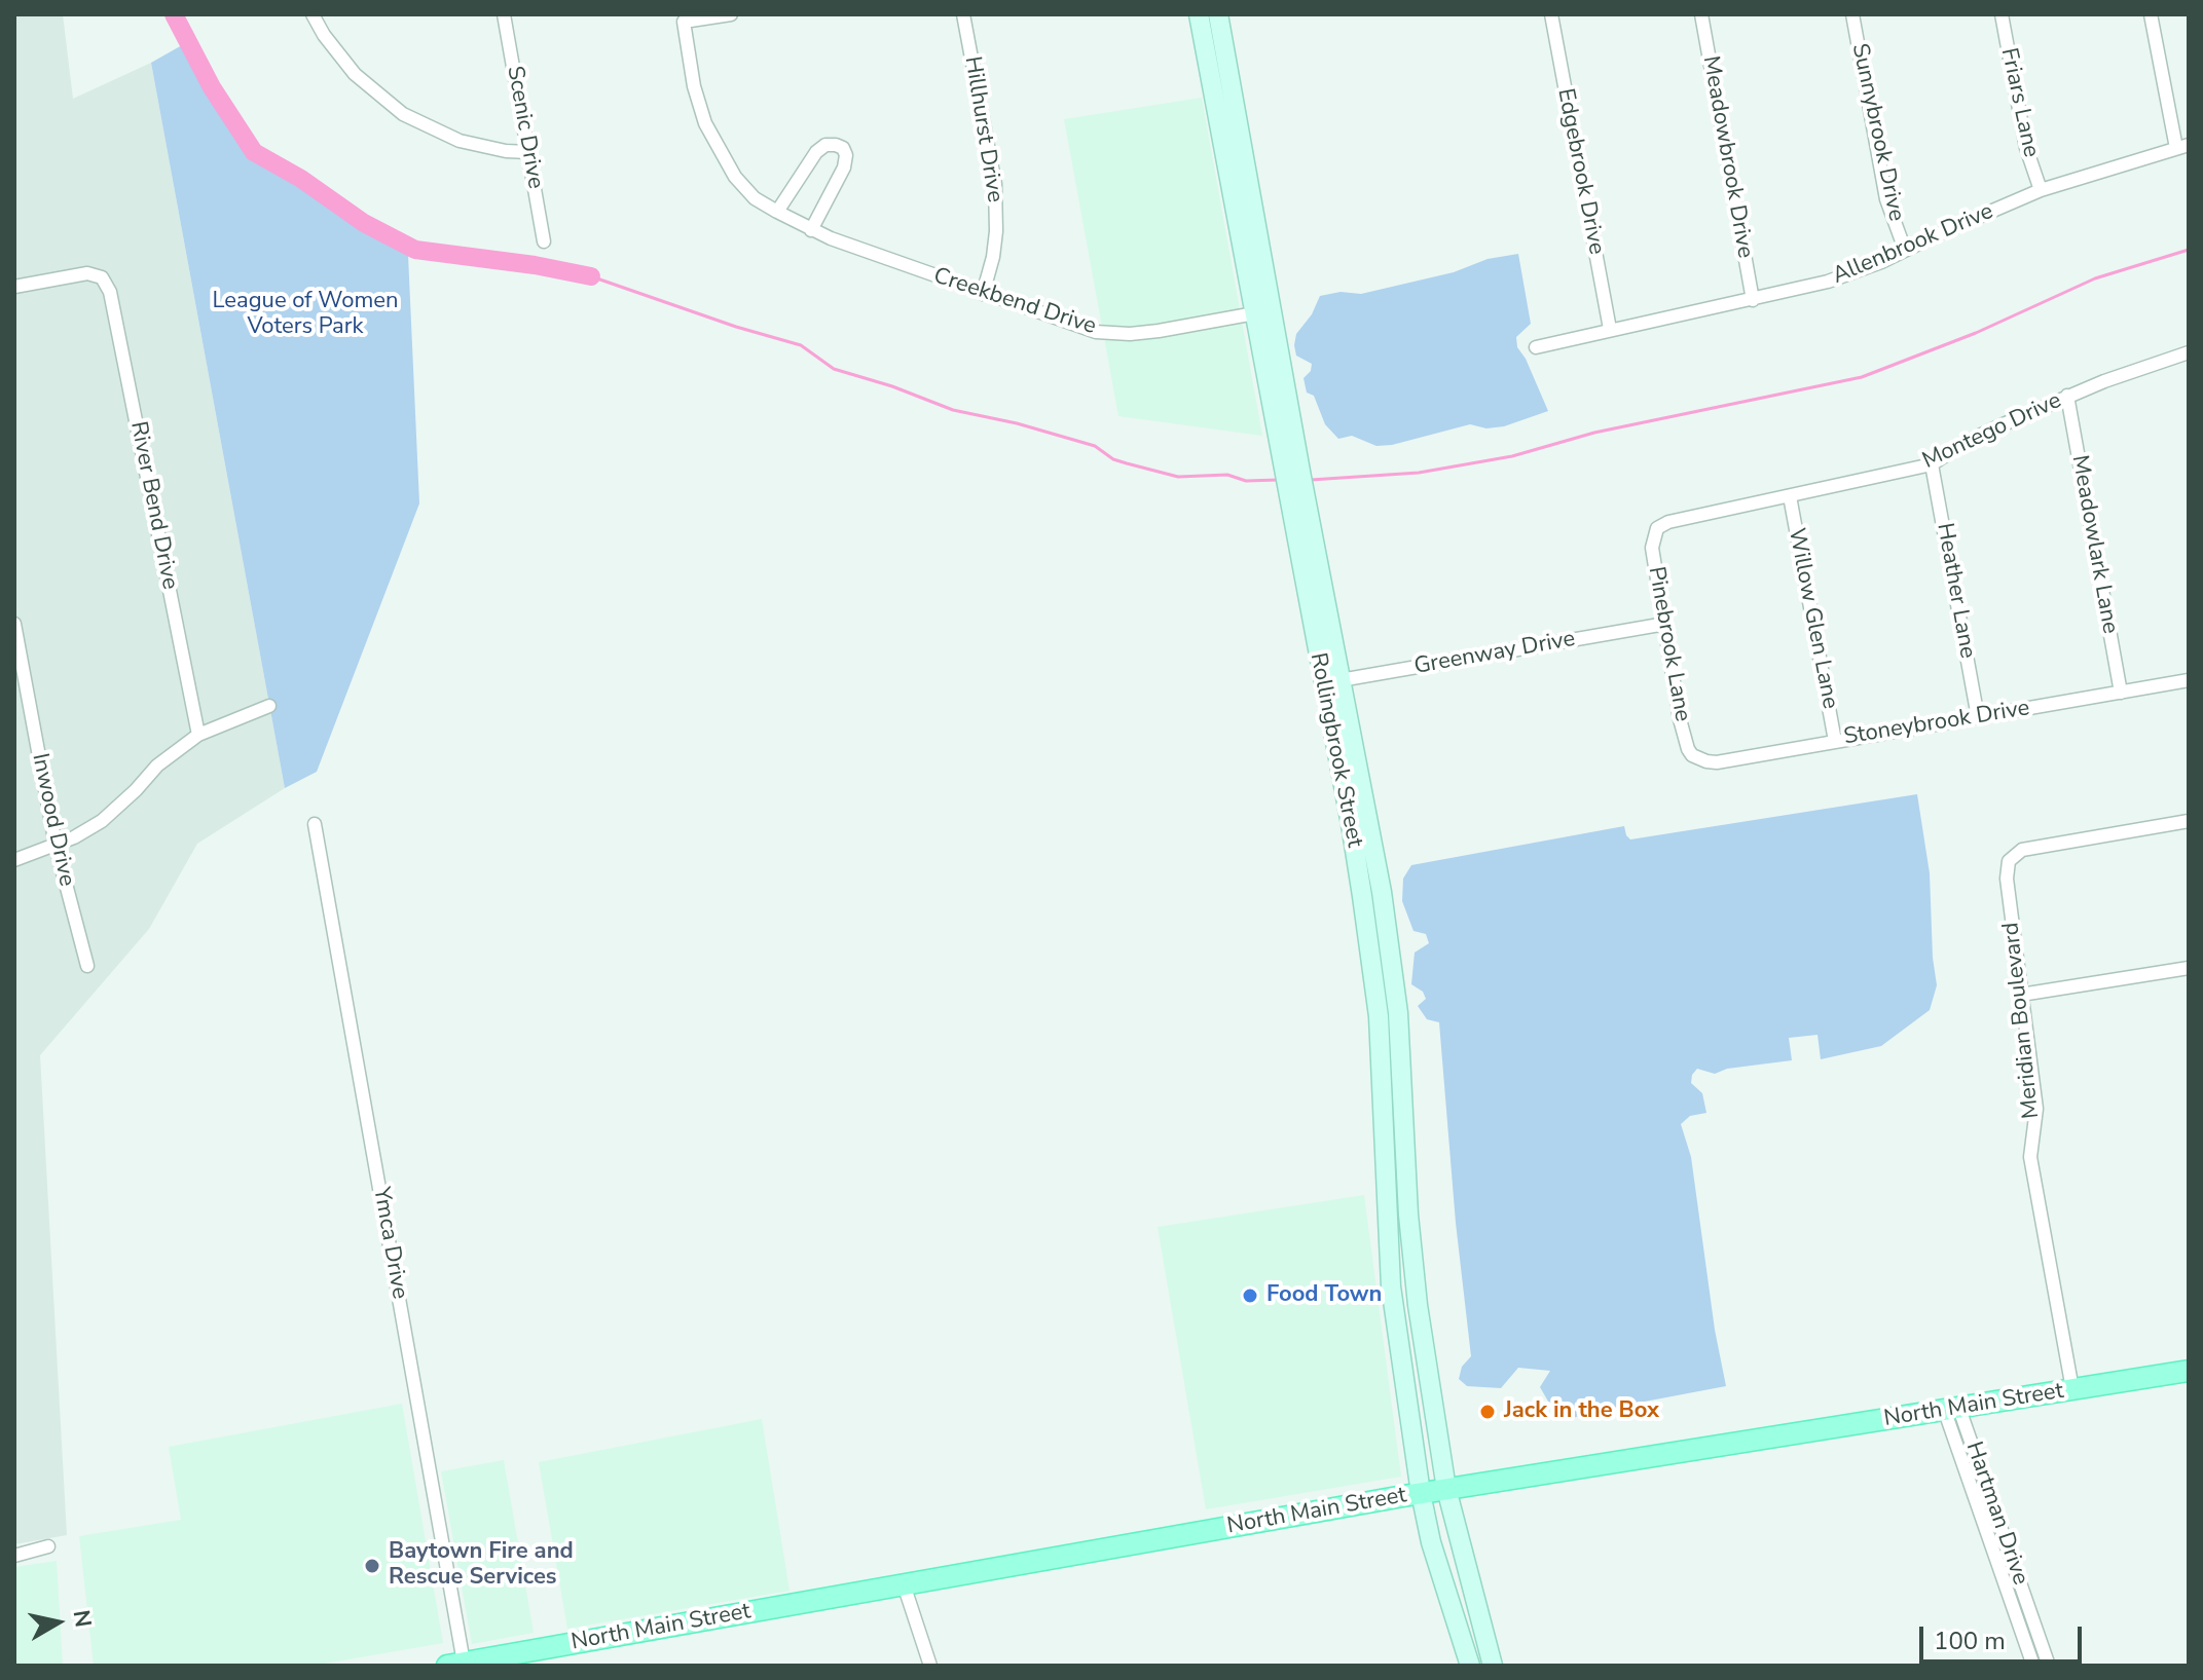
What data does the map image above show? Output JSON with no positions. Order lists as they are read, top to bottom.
{
  "streets": {
    "main road": ["Rollingbrook Street", "North Main Street"],
    "street": [
      "Friars Lane",
      "Scenic Drive",
      "Hillhurst Drive",
      "Sunnybrook Drive",
      "Meadowbrook Drive",
      "Edgebrook Drive",
      "Allenbrook Drive",
      "Creekbend Drive",
      "Montego Drive",
      "River Bend Drive",
      "Meadowlark Lane",
      "Heather Lane",
      "Willow Glen Lane",
      "Pinebrook Lane",
      "Greenway Drive",
      "Stoneybrook Drive",
      "Inwood Drive",
      "Meridian Boulevard",
      "Ymca Drive",
      "Hartman Drive"
    ]
  },
  "crossings": [
    ["Friars Lane", "Allenbrook Drive"],
    ["Hillhurst Drive", "Creekbend Drive"],
    ["Sunnybrook Drive", "Allenbrook Drive"],
    ["Meadowbrook Drive", "Allenbrook Drive"],
    ["Edgebrook Drive", "Allenbrook Drive"],
    ["Creekbend Drive", "Rollingbrook Street"],
    ["Montego Drive", "Meadowlark Lane"],
    ["Montego Drive", "Heather Lane"],
    ["Montego Drive", "Willow Glen Lane"],
    ["Montego Drive", "Pinebrook Lane"],
    ["Meadowlark Lane", "Stoneybrook Drive"],
    ["Heather Lane", "Stoneybrook Drive"],
    ["Willow Glen Lane", "Stoneybrook Drive"],
    ["Pinebrook Lane", "Greenway Drive"],
    ["Pinebrook Lane", "Stoneybrook Drive"],
    ["Greenway Drive", "Rollingbrook Street"],
    ["Rollingbrook Street", "North Main Street"],
    ["Meridian Boulevard", "North Main Street"],
    ["Ymca Drive", "North Main Street"],
    ["North Main Street", "Hartman Drive"]
  ],
  "parks": ["League of Women Voters Park"],
  "places": ["Food Town", "Jack in the Box", "Baytown Fire and Rescue Services"],
  "scale_bar": "100 m",
  "north": "right"
}
